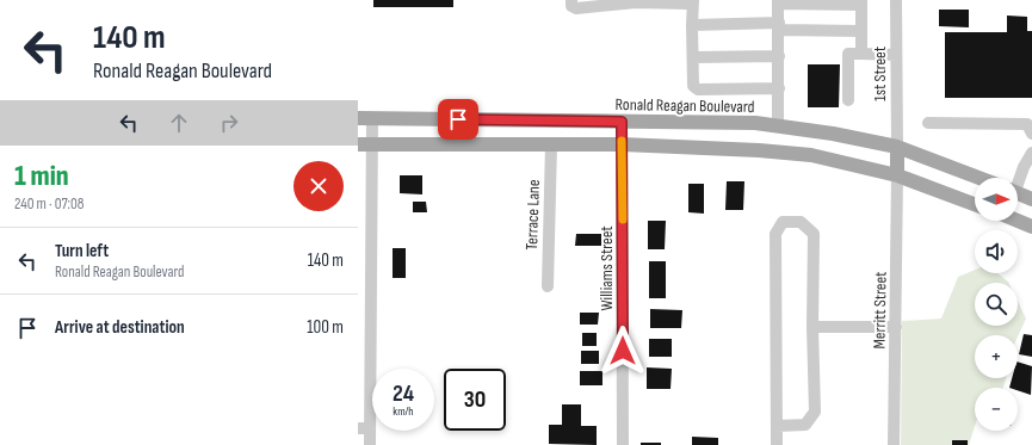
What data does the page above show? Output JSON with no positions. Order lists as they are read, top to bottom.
{
  "streets": {
    "main road": ["Ronald Reagan Boulevard"],
    "street": [
      "1st Street",
      "Terrace Lane",
      "Williams Street",
      "Merritt Street"
    ]
  },
  "crossings": [
    ["1st Street", "Ronald Reagan Boulevard"],
    ["Ronald Reagan Boulevard", "Williams Street"]
  ],
  "north": "right",
  "page": {
    "turn": ["140 m", "Ronald Reagan Boulevard"],
    "heading": ["1 min", "240 m · 07:08"],
    "map_buttons": ["+", "−"],
    "list": [
      {
        "name": "Turn left",
        "note": "Ronald Reagan Boulevard",
        "value": "140 m"
      },
      {
        "name": "Arrive at destination",
        "value": "100 m"
      }
    ],
    "speed": "24 km/h",
    "limit": "30"
  }
}
